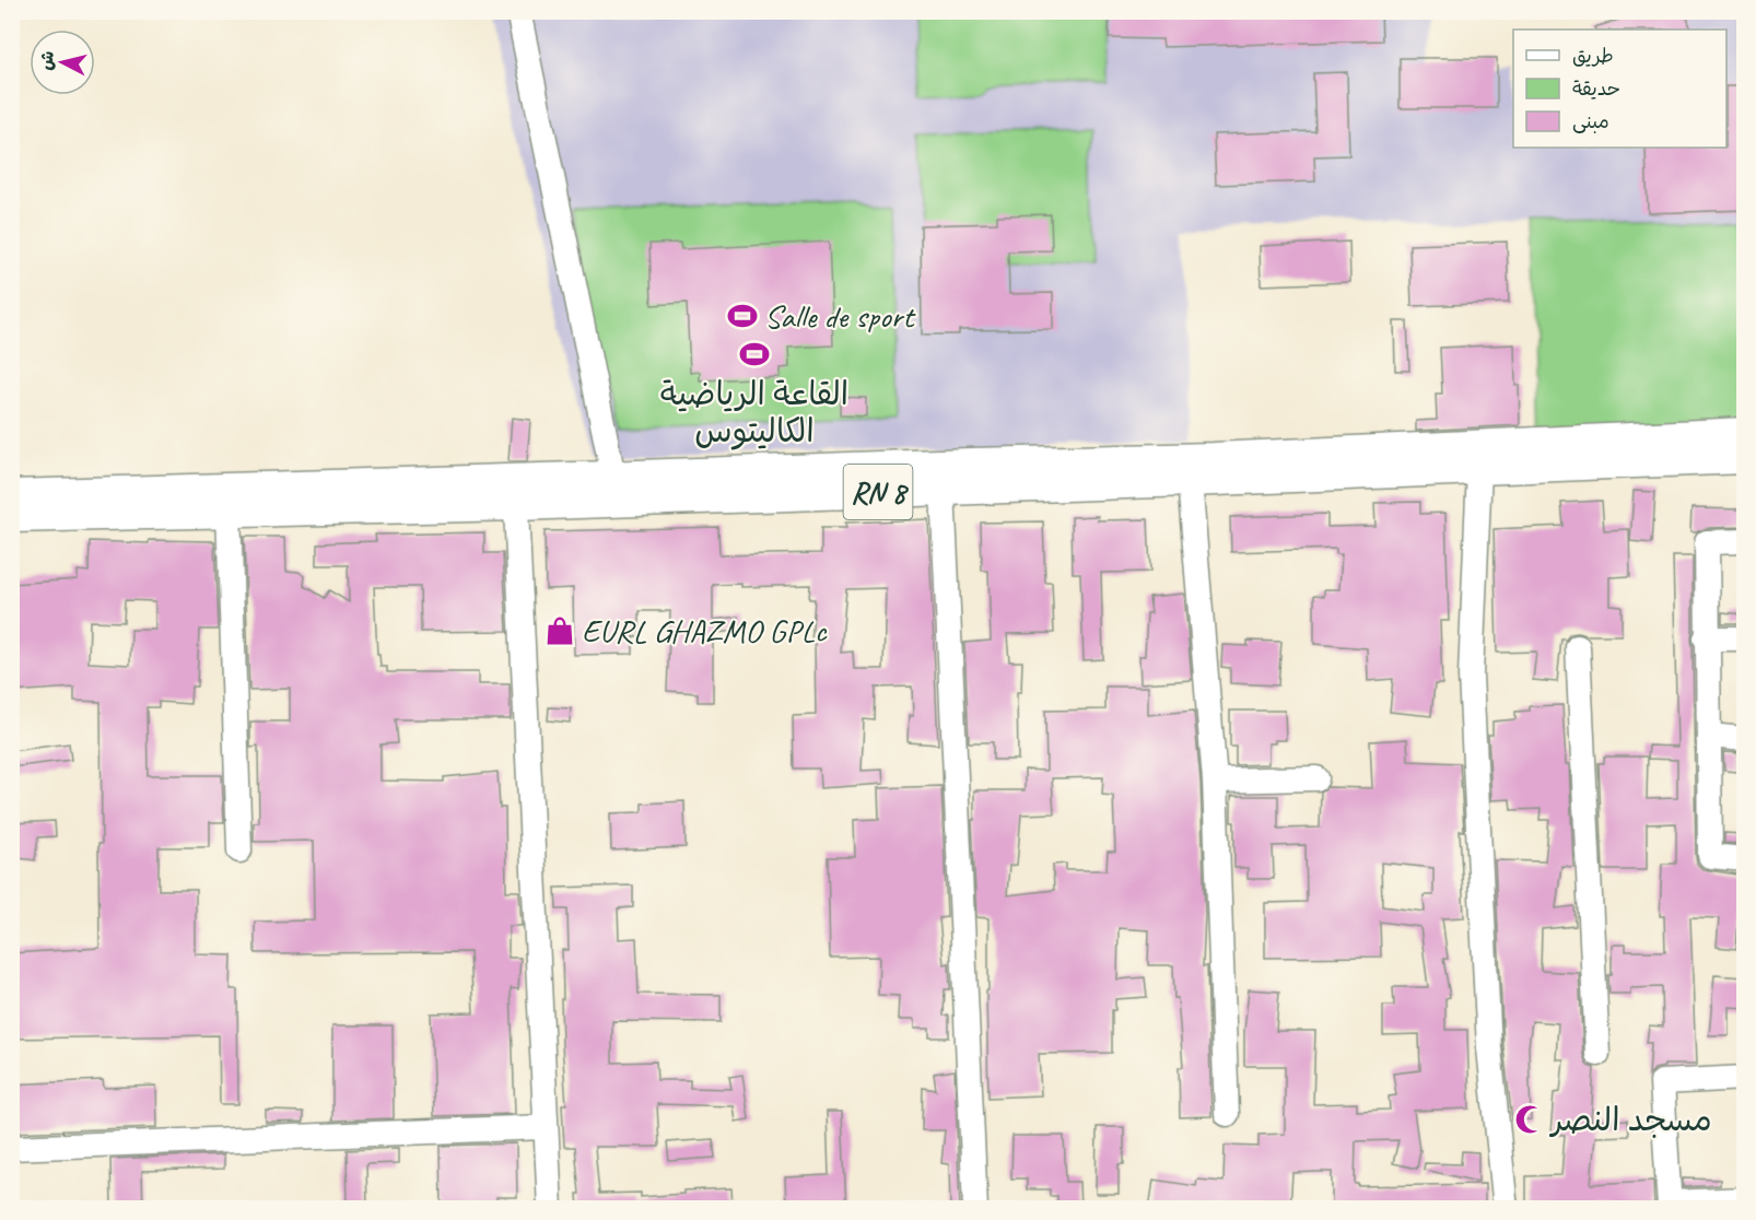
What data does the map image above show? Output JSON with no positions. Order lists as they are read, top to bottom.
{
  "streets": {
    "main road": ["RN 8"]
  },
  "places": {
    "sports": ["Salle de sport", "القاعة الرياضية الكاليتوس"],
    "shop": ["EURL GHAZMO GPLc"],
    "mosque": ["مسجد النصر"]
  },
  "legend": ["طريق", "حديقة", "مبنى"],
  "north": "left"
}
